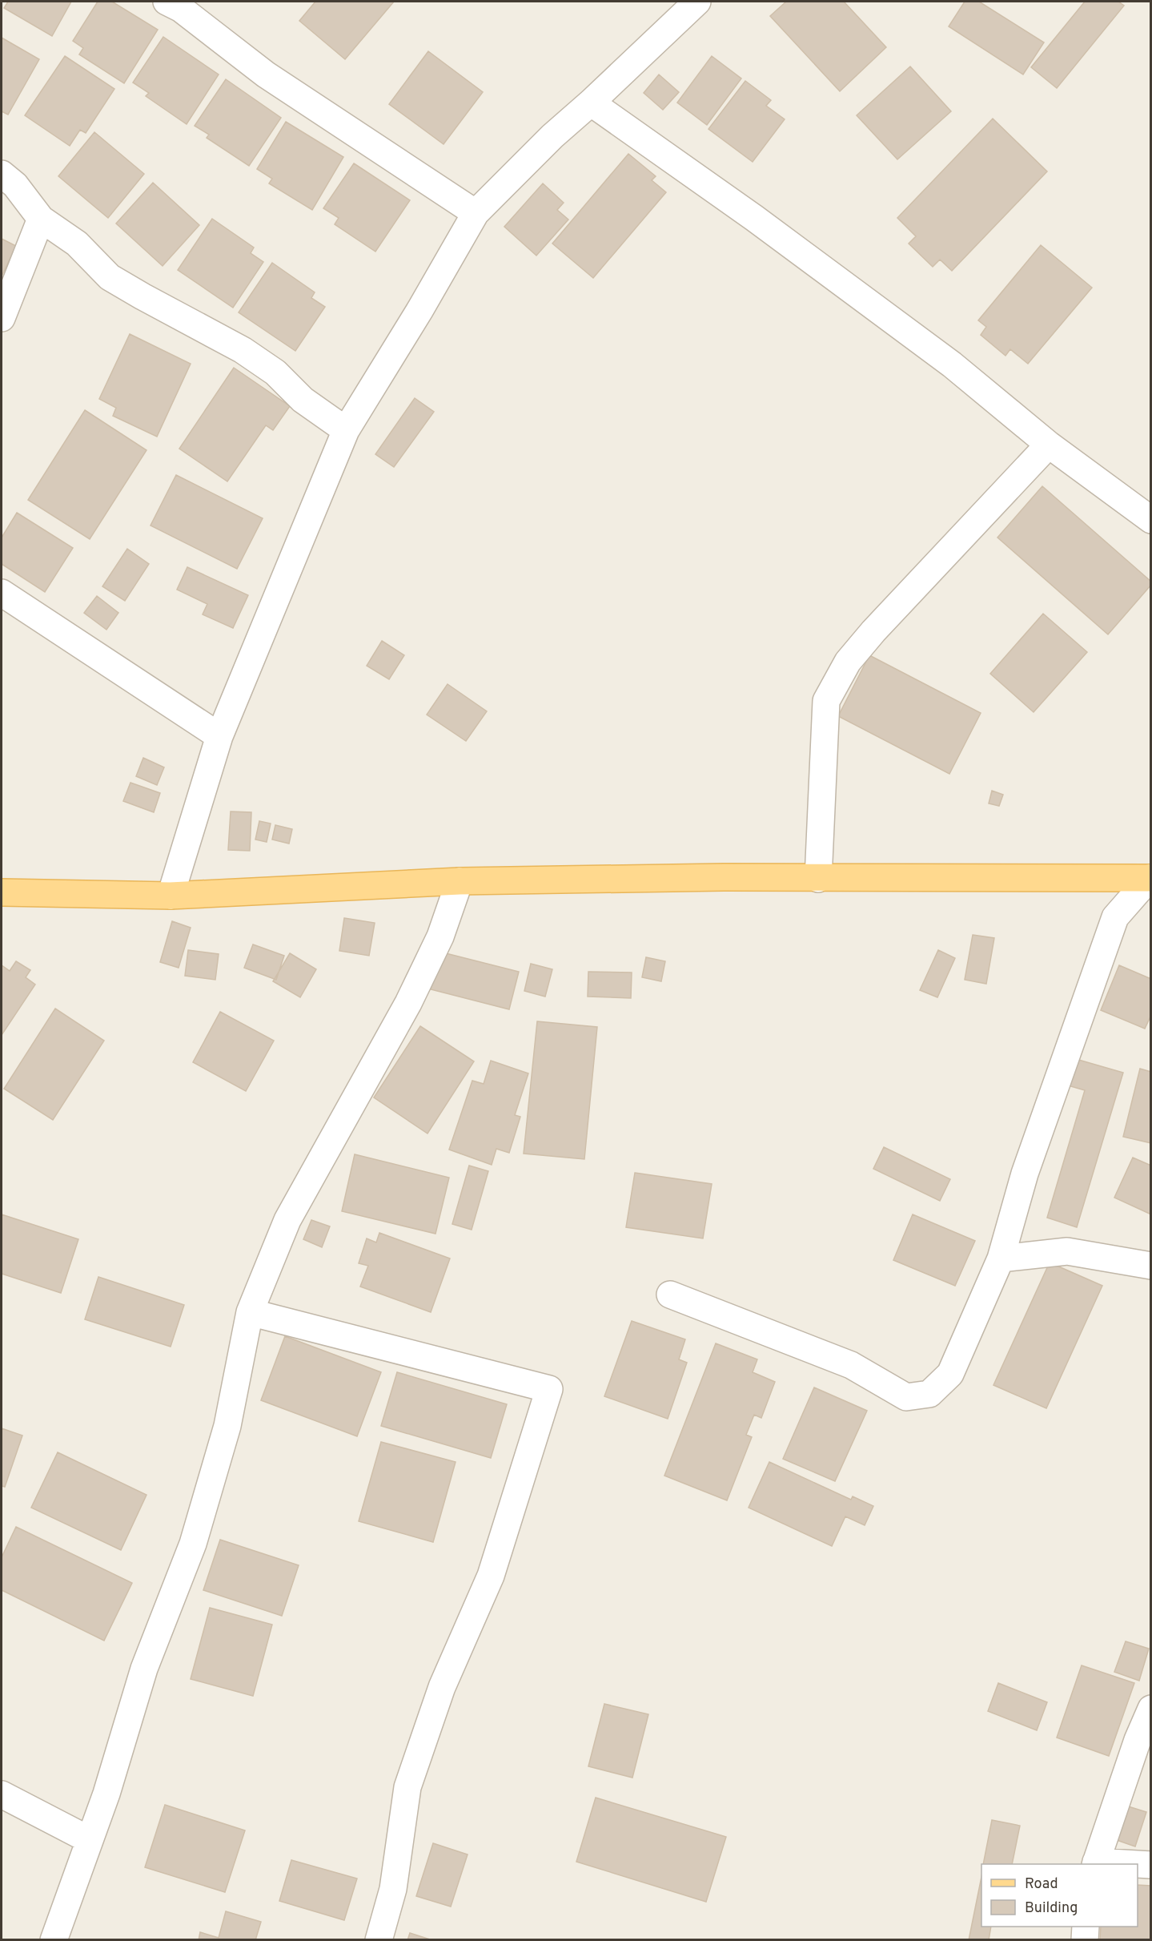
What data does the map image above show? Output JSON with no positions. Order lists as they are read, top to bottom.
{
  "legend": ["Road", "Building"]
}
